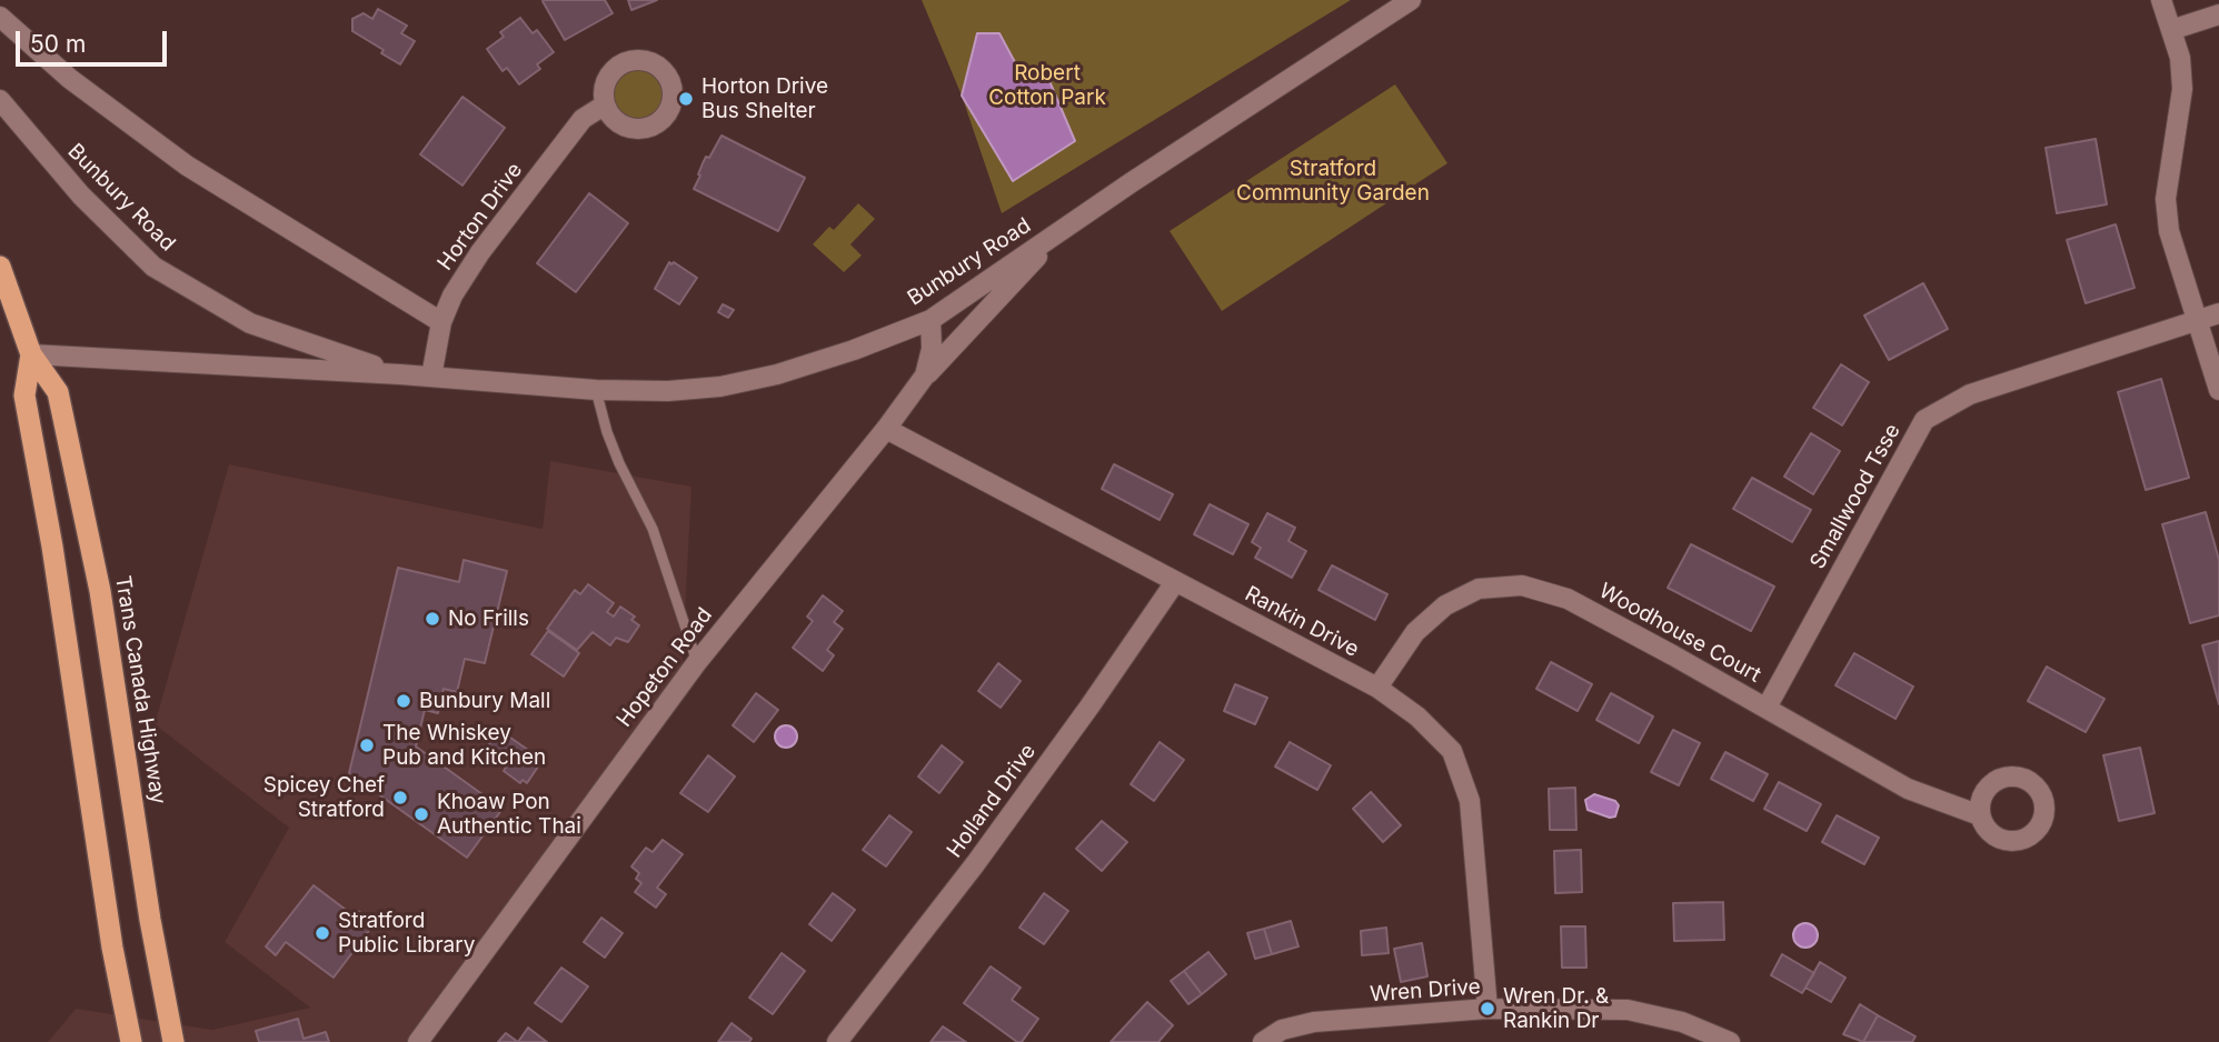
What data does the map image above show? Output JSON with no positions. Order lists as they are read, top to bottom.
{
  "streets": {
    "highway": ["Trans Canada Highway"],
    "street": [
      "Bunbury Road",
      "Horton Drive",
      "Smallwood Tsse",
      "Rankin Drive",
      "Woodhouse Court",
      "Hopeton Road",
      "Holland Drive",
      "Wren Drive"
    ]
  },
  "crossings": [
    ["Bunbury Road", "Horton Drive"],
    ["Bunbury Road", "Hopeton Road"],
    ["Bunbury Road", "Trans Canada Highway"],
    ["Smallwood Tsse", "Woodhouse Court"],
    ["Rankin Drive", "Woodhouse Court"],
    ["Rankin Drive", "Hopeton Road"],
    ["Rankin Drive", "Holland Drive"],
    ["Rankin Drive", "Wren Drive"]
  ],
  "parks": ["Robert Cotton Park", "Stratford Community Garden"],
  "places": [
    "Horton Drive Bus Shelter",
    "No Frills",
    "Bunbury Mall",
    "The Whiskey Pub and Kitchen",
    "Spicey Chef Stratford",
    "Khoaw Pon Authentic Thai",
    "Stratford Public Library",
    "Wren Dr. & Rankin Dr"
  ],
  "scale_bar": "50 m"
}
